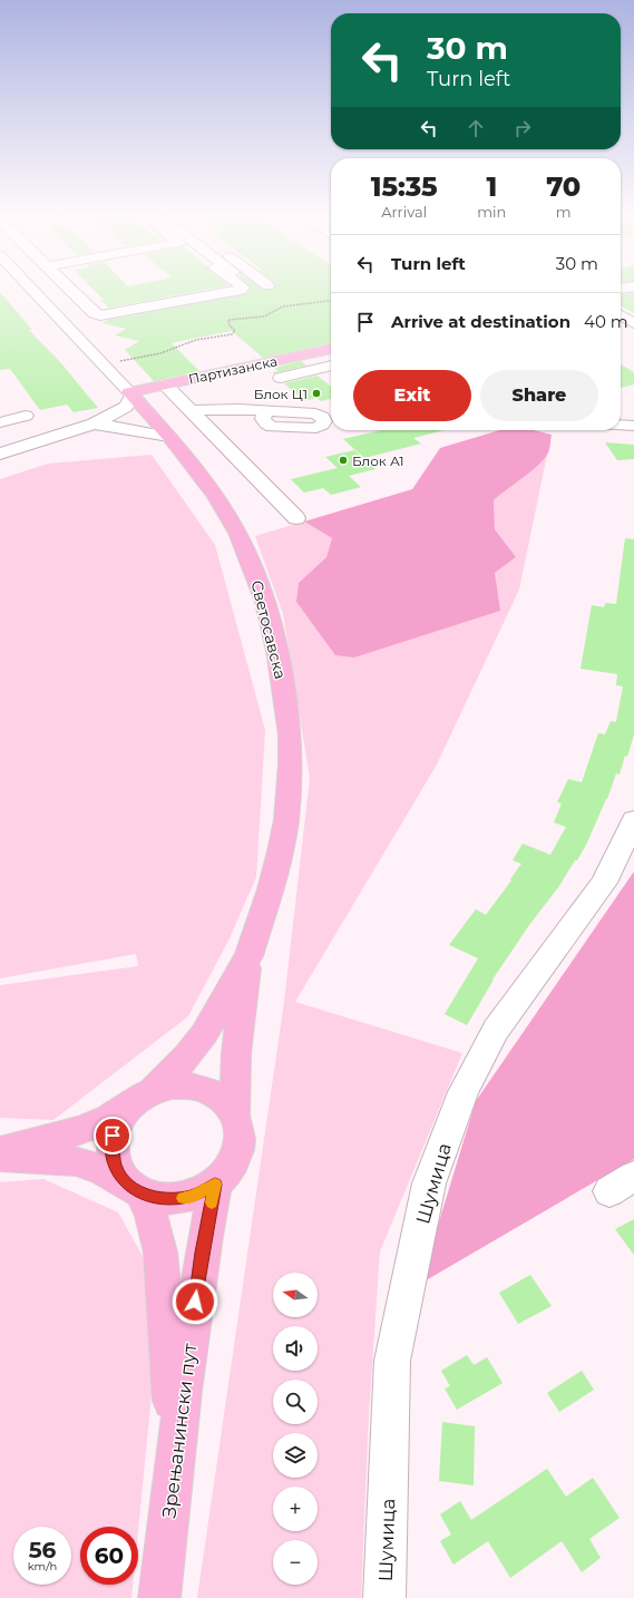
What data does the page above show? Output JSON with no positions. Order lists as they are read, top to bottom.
{
  "streets": {
    "main road": ["Партизанска", "Светосавска", "Зрењанински пут"],
    "street": ["Шумица"]
  },
  "crossings": [
    ["Партизанска", "Светосавска"]
  ],
  "places": ["Блок Ц1", "Блок А1"],
  "north": "left",
  "page": {
    "turn": ["30 m", "Turn left"],
    "eta": [
      "15:35",
      "Arrival",
      "1",
      "min",
      "70",
      "m"
    ],
    "list": [
      {
        "name": "Turn left",
        "value": "30 m"
      },
      {
        "name": "Arrive at destination",
        "value": "40 m"
      }
    ],
    "buttons": ["Exit", "Share"],
    "map_buttons": ["+", "−"],
    "speed": "56 km/h",
    "limit": "60"
  }
}
